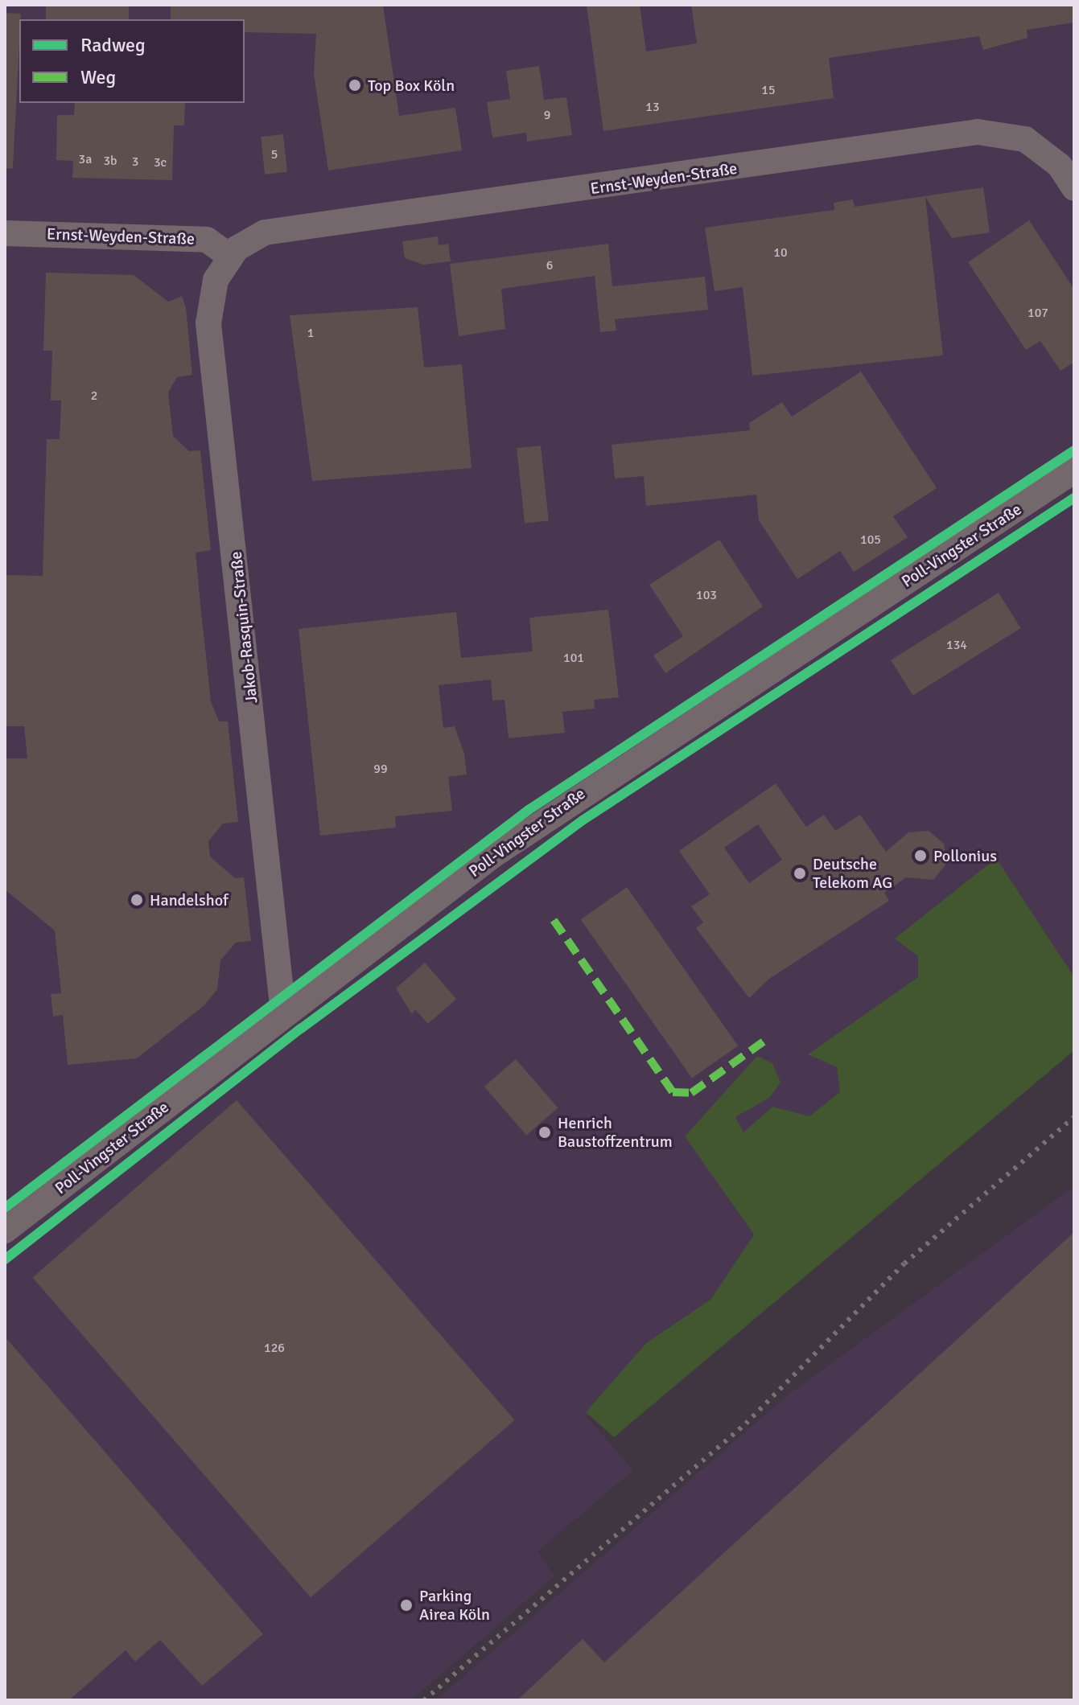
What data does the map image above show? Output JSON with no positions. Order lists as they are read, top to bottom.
{
  "streets": {
    "street": ["Ernst-Weyden-Straße", "Poll-Vingster Straße", "Jakob-Rasquin-Straße"]
  },
  "crossings": [
    ["Ernst-Weyden-Straße", "Jakob-Rasquin-Straße"],
    ["Poll-Vingster Straße", "Jakob-Rasquin-Straße"]
  ],
  "places": [
    "Top Box Köln",
    "Pollonius",
    "Deutsche Telekom AG",
    "Handelshof",
    "Henrich Baustoffzentrum",
    "Parking Airea Köln"
  ],
  "house_numbers": [
    "15",
    "13",
    "9",
    "5",
    "3a",
    "3b",
    "3",
    "3c",
    "10",
    "6",
    "107",
    "1",
    "2",
    "105",
    "103",
    "134",
    "101",
    "99",
    "126"
  ],
  "legend": ["Radweg", "Weg"]
}
